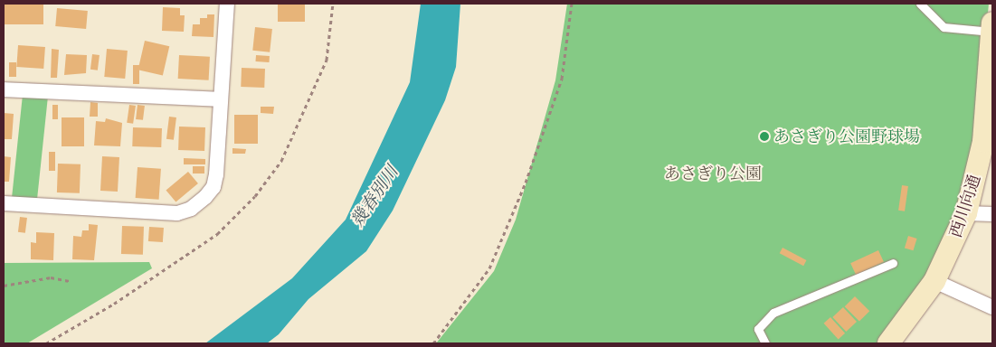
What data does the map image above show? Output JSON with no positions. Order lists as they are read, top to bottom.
{
  "streets": {
    "street": ["西川向通"]
  },
  "water": ["幾春別川"],
  "parks": ["あさぎり公園"],
  "places": ["あさぎり公園野球場"]
}
